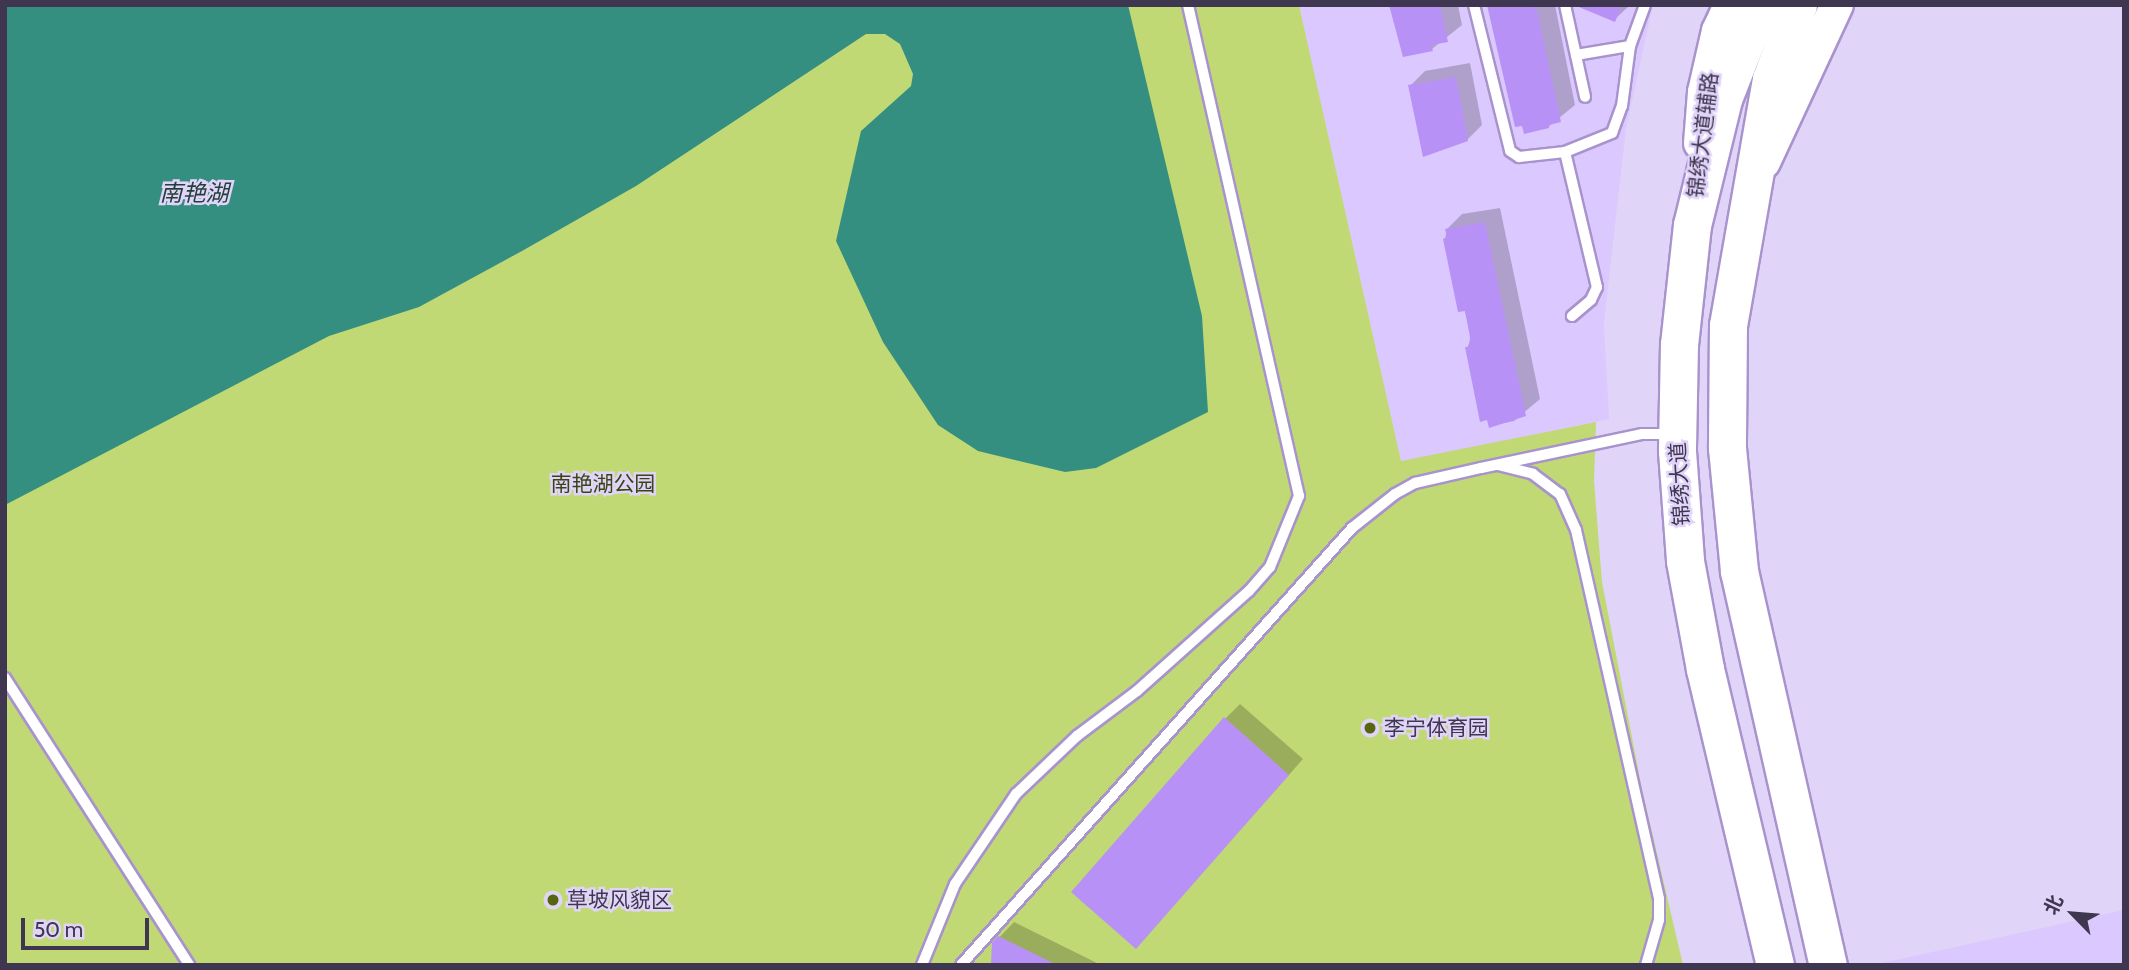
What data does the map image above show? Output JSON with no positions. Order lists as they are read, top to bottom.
{
  "streets": {
    "highway": ["锦绣大道"],
    "main road": ["锦绣大道辅路"]
  },
  "crossings": [
    ["锦绣大道辅路", "锦绣大道"]
  ],
  "water": ["南艳湖"],
  "parks": ["南艳湖公园"],
  "places": ["李宁体育园", "草坡风貌区"],
  "scale_bar": "50 m",
  "north": "top left"
}
